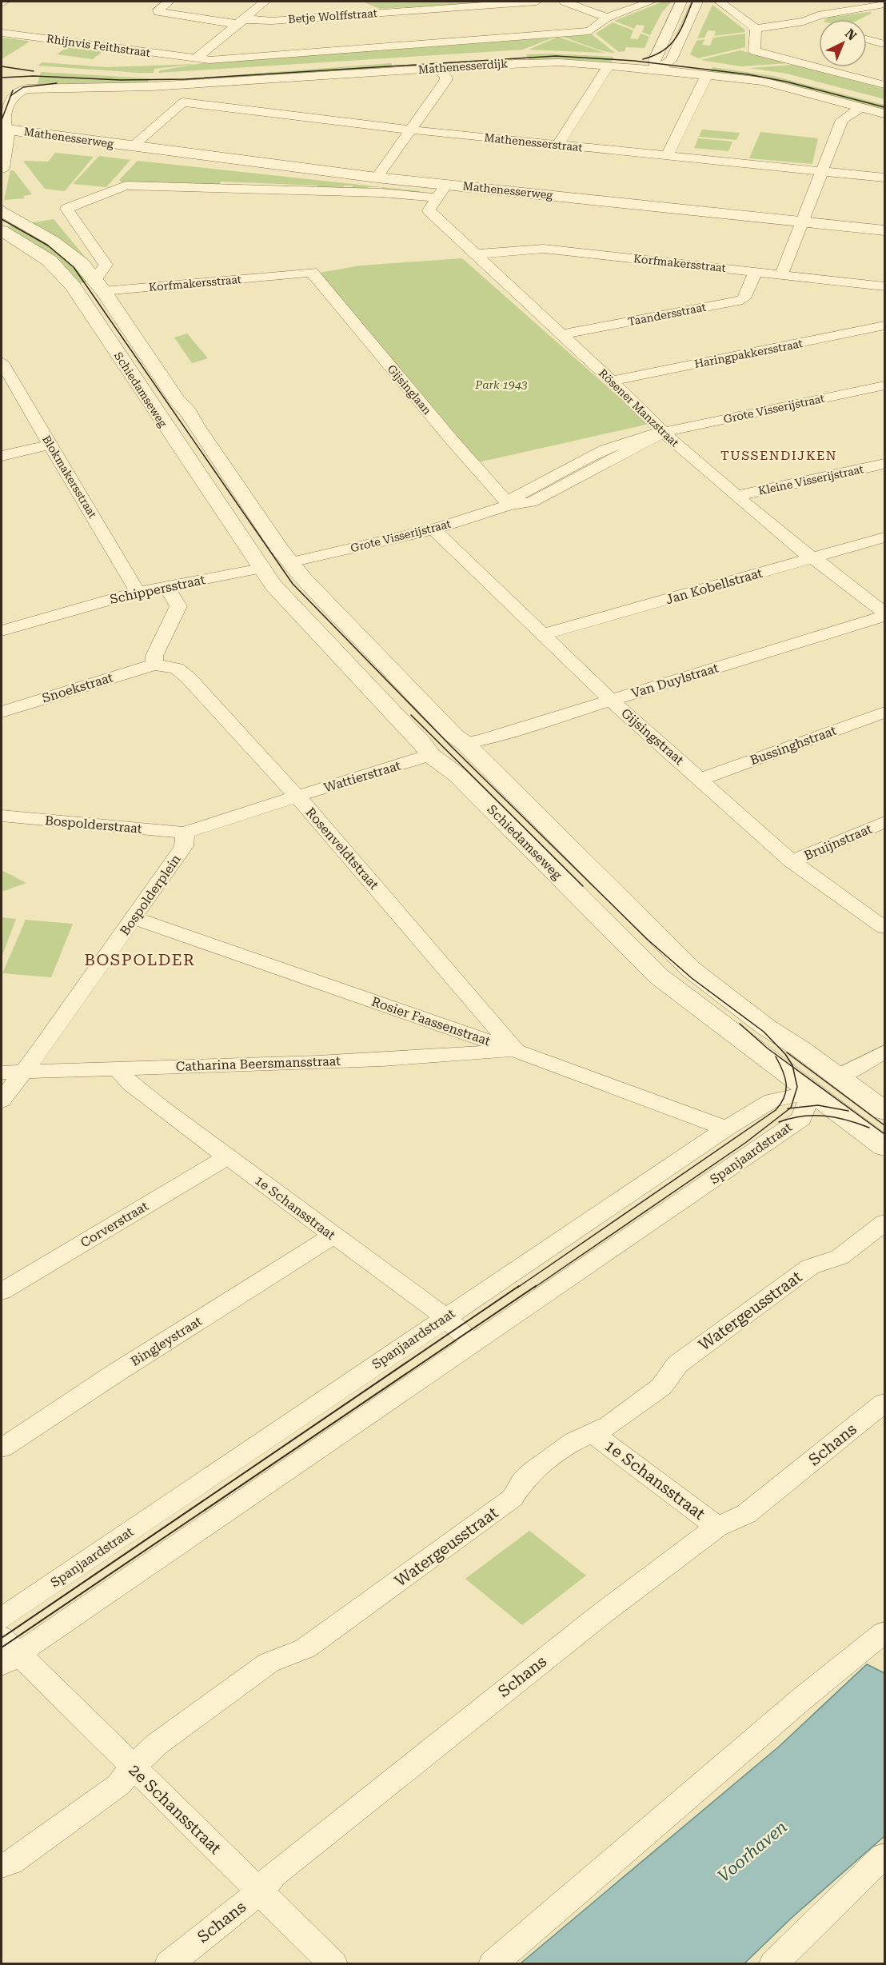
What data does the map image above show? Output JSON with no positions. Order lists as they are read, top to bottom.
{
  "streets": {
    "street": [
      "Betje Wolffstraat",
      "Rhijnvis Feithstraat",
      "Mathenesserdijk",
      "Mathenesserweg",
      "Mathenesserstraat",
      "Korfmakersstraat",
      "Taandersstraat",
      "Haringpakkersstraat",
      "Schiedamseweg",
      "Gijsinglaan",
      "Rösener Manzstraat",
      "Grote Visserijstraat",
      "Blokmakersstraat",
      "Kleine Visserijstraat",
      "Jan Kobellstraat",
      "Schippersstraat",
      "Van Duylstraat",
      "Snoekstraat",
      "Gijsingstraat",
      "Bussinghstraat",
      "Wattierstraat",
      "Bospolderstraat",
      "Bruijnstraat",
      "Rosenveldtstraat",
      "Bospolderplein",
      "Rosier Faassenstraat",
      "Catharina Beersmansstraat",
      "Spanjaardstraat",
      "1e Schansstraat",
      "Corverstraat",
      "Watergeusstraat",
      "Bingleystraat",
      "Schans",
      "2e Schansstraat"
    ]
  },
  "crossings": [
    ["Rhijnvis Feithstraat", "Mathenesserdijk"],
    ["Mathenesserdijk", "Mathenesserweg"],
    ["Korfmakersstraat", "Taandersstraat"],
    ["Korfmakersstraat", "Schiedamseweg"],
    ["Korfmakersstraat", "Gijsinglaan"],
    ["Korfmakersstraat", "Rösener Manzstraat"],
    ["Taandersstraat", "Rösener Manzstraat"],
    ["Haringpakkersstraat", "Rösener Manzstraat"],
    ["Schiedamseweg", "Grote Visserijstraat"],
    ["Schiedamseweg", "Schippersstraat"],
    ["Schiedamseweg", "Van Duylstraat"],
    ["Schiedamseweg", "Wattierstraat"],
    ["Schiedamseweg", "Spanjaardstraat"],
    ["Gijsinglaan", "Grote Visserijstraat"],
    ["Rösener Manzstraat", "Grote Visserijstraat"],
    ["Rösener Manzstraat", "Kleine Visserijstraat"],
    ["Rösener Manzstraat", "Jan Kobellstraat"],
    ["Rösener Manzstraat", "Van Duylstraat"],
    ["Grote Visserijstraat", "Gijsingstraat"],
    ["Blokmakersstraat", "Schippersstraat"],
    ["Jan Kobellstraat", "Gijsingstraat"],
    ["Van Duylstraat", "Gijsingstraat"],
    ["Snoekstraat", "Rosenveldtstraat"],
    ["Gijsingstraat", "Bussinghstraat"],
    ["Gijsingstraat", "Bruijnstraat"],
    ["Wattierstraat", "Bospolderstraat"],
    ["Wattierstraat", "Rosenveldtstraat"],
    ["Wattierstraat", "Bospolderplein"],
    ["Bospolderstraat", "Bospolderplein"],
    ["Rosenveldtstraat", "Rosier Faassenstraat"],
    ["Rosenveldtstraat", "Catharina Beersmansstraat"],
    ["Bospolderplein", "Rosier Faassenstraat"],
    ["Bospolderplein", "Catharina Beersmansstraat"],
    ["Rosier Faassenstraat", "Catharina Beersmansstraat"],
    ["Rosier Faassenstraat", "Spanjaardstraat"],
    ["Catharina Beersmansstraat", "1e Schansstraat"],
    ["Spanjaardstraat", "1e Schansstraat"],
    ["Spanjaardstraat", "2e Schansstraat"],
    ["1e Schansstraat", "Corverstraat"],
    ["1e Schansstraat", "Watergeusstraat"],
    ["1e Schansstraat", "Bingleystraat"],
    ["1e Schansstraat", "Schans"],
    ["Watergeusstraat", "2e Schansstraat"],
    ["Schans", "2e Schansstraat"]
  ],
  "districts": ["TUSSENDIJKEN", "BOSPOLDER"],
  "water": ["Voorhaven"],
  "parks": ["Park 1943"],
  "north": "top right"
}
